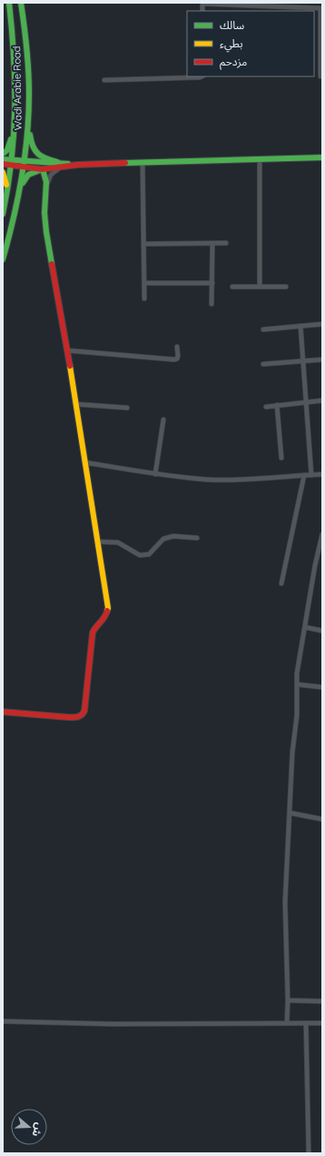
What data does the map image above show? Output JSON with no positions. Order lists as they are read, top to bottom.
{
  "streets": {
    "main road": ["Wadi Arabie Road"]
  },
  "legend": ["سالك", "بطيء", "مزدحم"],
  "north": "right"
}
